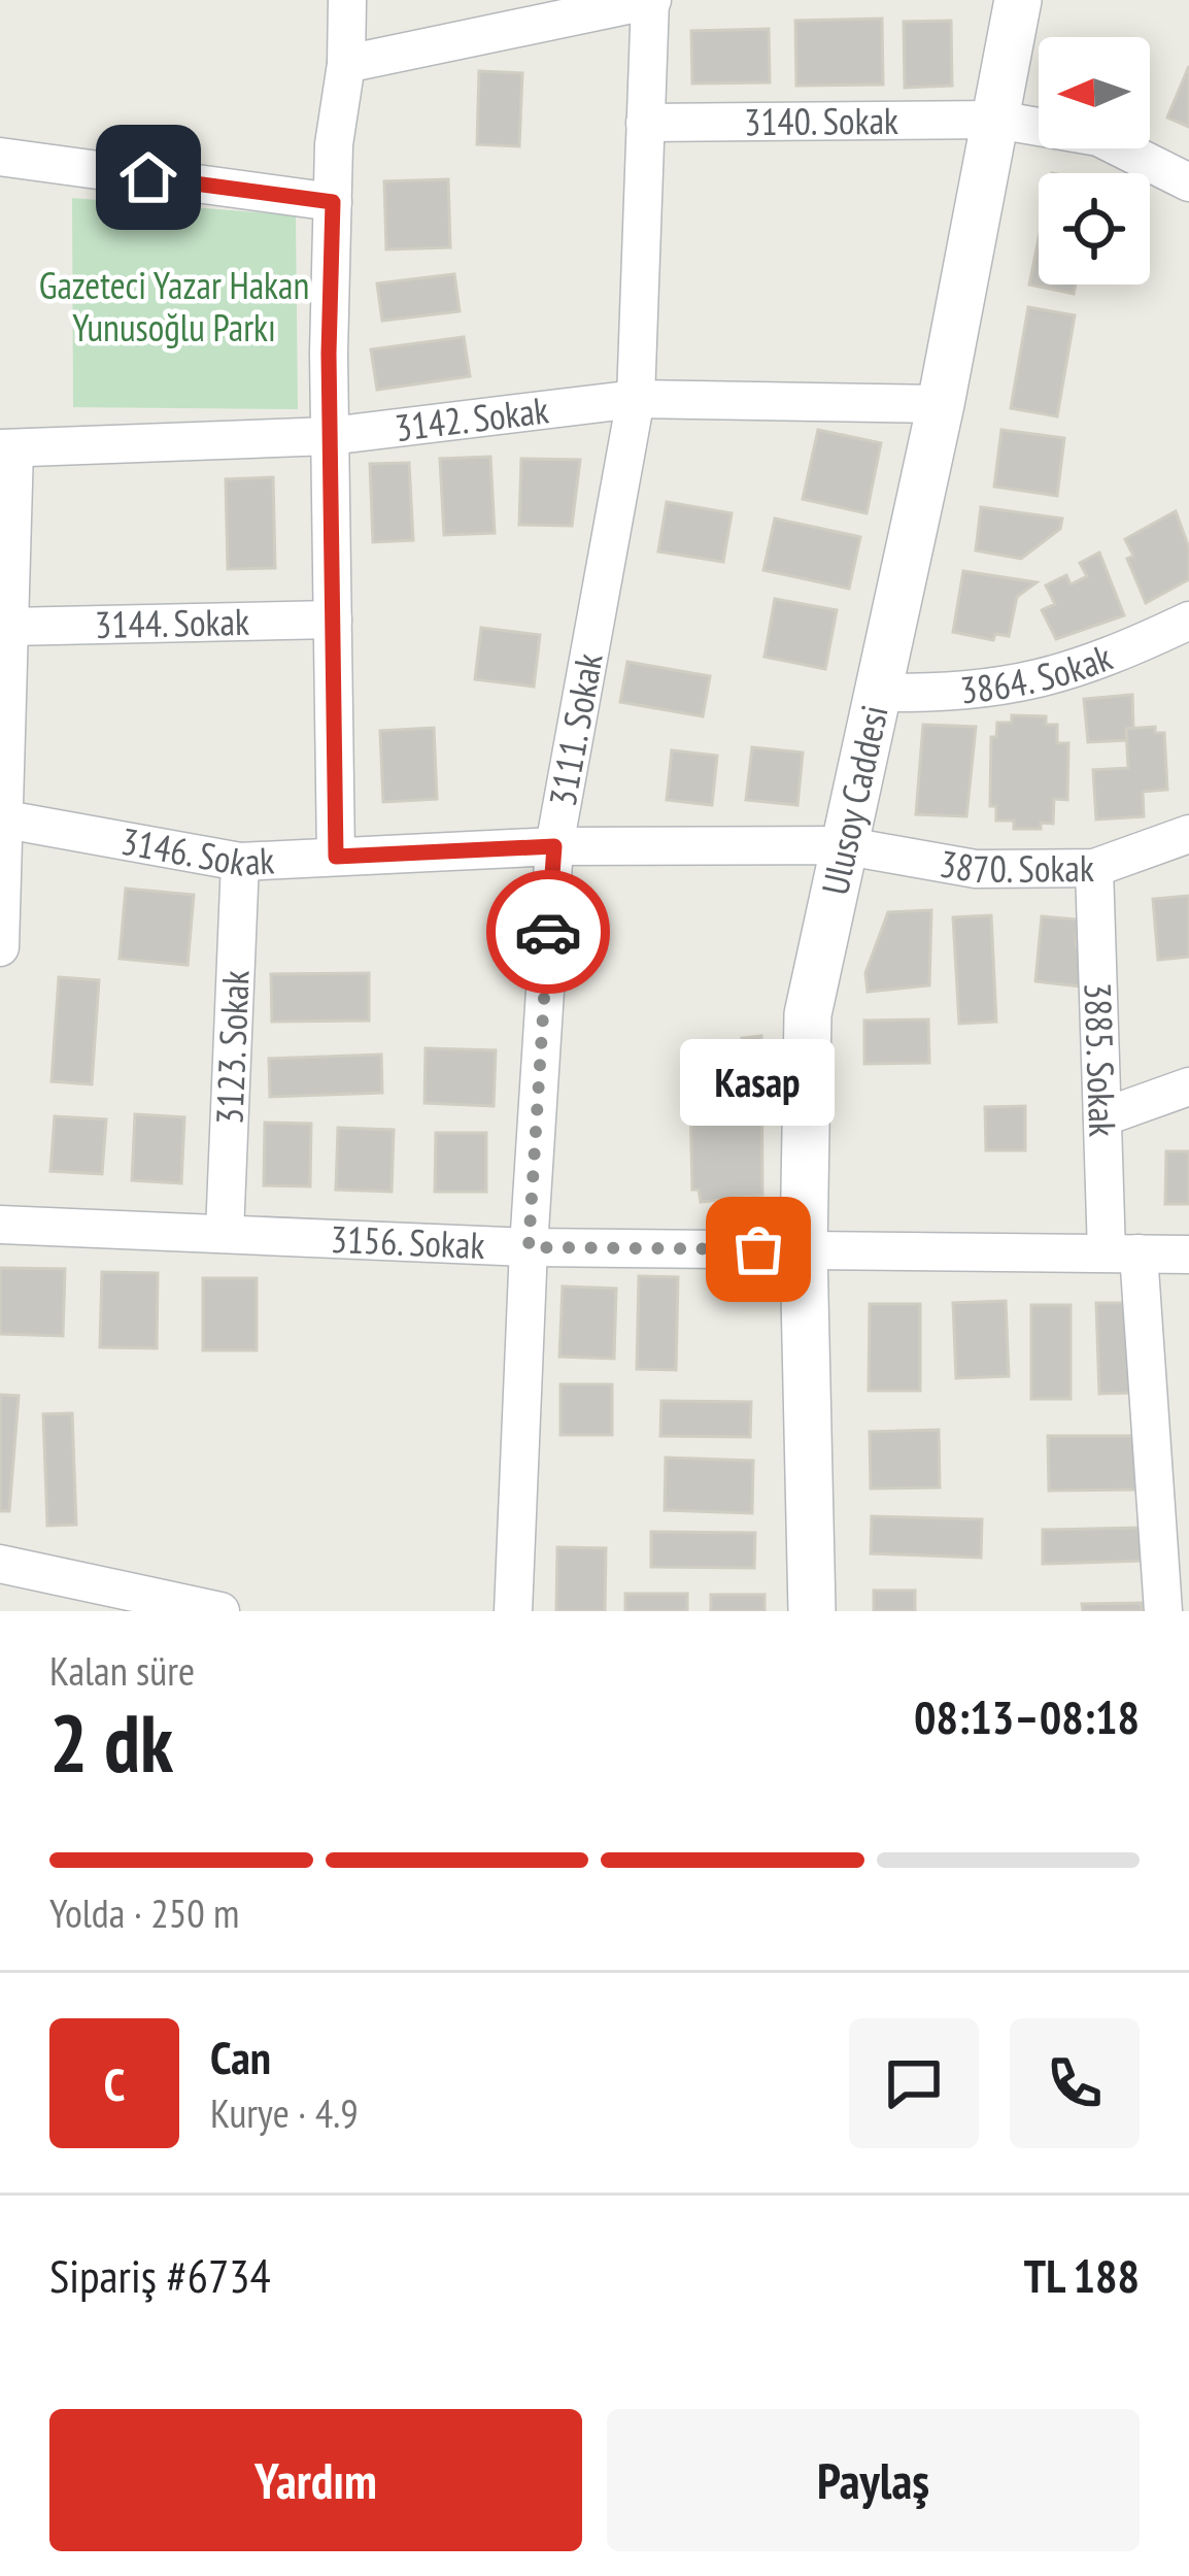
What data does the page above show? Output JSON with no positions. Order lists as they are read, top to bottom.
{
  "streets": {
    "street": [
      "3140. Sokak",
      "3142. Sokak",
      "3144. Sokak",
      "3864. Sokak",
      "3111. Sokak",
      "Ulusoy Caddesi",
      "3146. Sokak",
      "3870. Sokak",
      "3123. Sokak",
      "3885. Sokak",
      "3156. Sokak"
    ]
  },
  "crossings": [
    ["3140. Sokak", "3111. Sokak"],
    ["3140. Sokak", "Ulusoy Caddesi"],
    ["3142. Sokak", "3111. Sokak"],
    ["3142. Sokak", "Ulusoy Caddesi"],
    ["3864. Sokak", "Ulusoy Caddesi"],
    ["3111. Sokak", "3146. Sokak"],
    ["3111. Sokak", "3156. Sokak"],
    ["Ulusoy Caddesi", "3146. Sokak"],
    ["Ulusoy Caddesi", "3870. Sokak"],
    ["Ulusoy Caddesi", "3156. Sokak"],
    ["3146. Sokak", "3870. Sokak"],
    ["3146. Sokak", "3123. Sokak"],
    ["3870. Sokak", "3885. Sokak"],
    ["3123. Sokak", "3156. Sokak"],
    ["3885. Sokak", "3156. Sokak"]
  ],
  "parks": ["Gazeteci Yazar Hakan Yunusoğlu Parkı"],
  "places": ["Kasap"],
  "north": "left",
  "page": {
    "bubble": "Kasap",
    "heading": ["2 dk", "Kalan süre", "08:13–08:18"],
    "panel": [
      "Can",
      "Kurye · 4.9",
      "Sipariş #6734",
      "TL 188"
    ],
    "bar": "Yolda · 250 m",
    "round": "C",
    "buttons": ["Yardım", "Paylaş"]
  }
}
